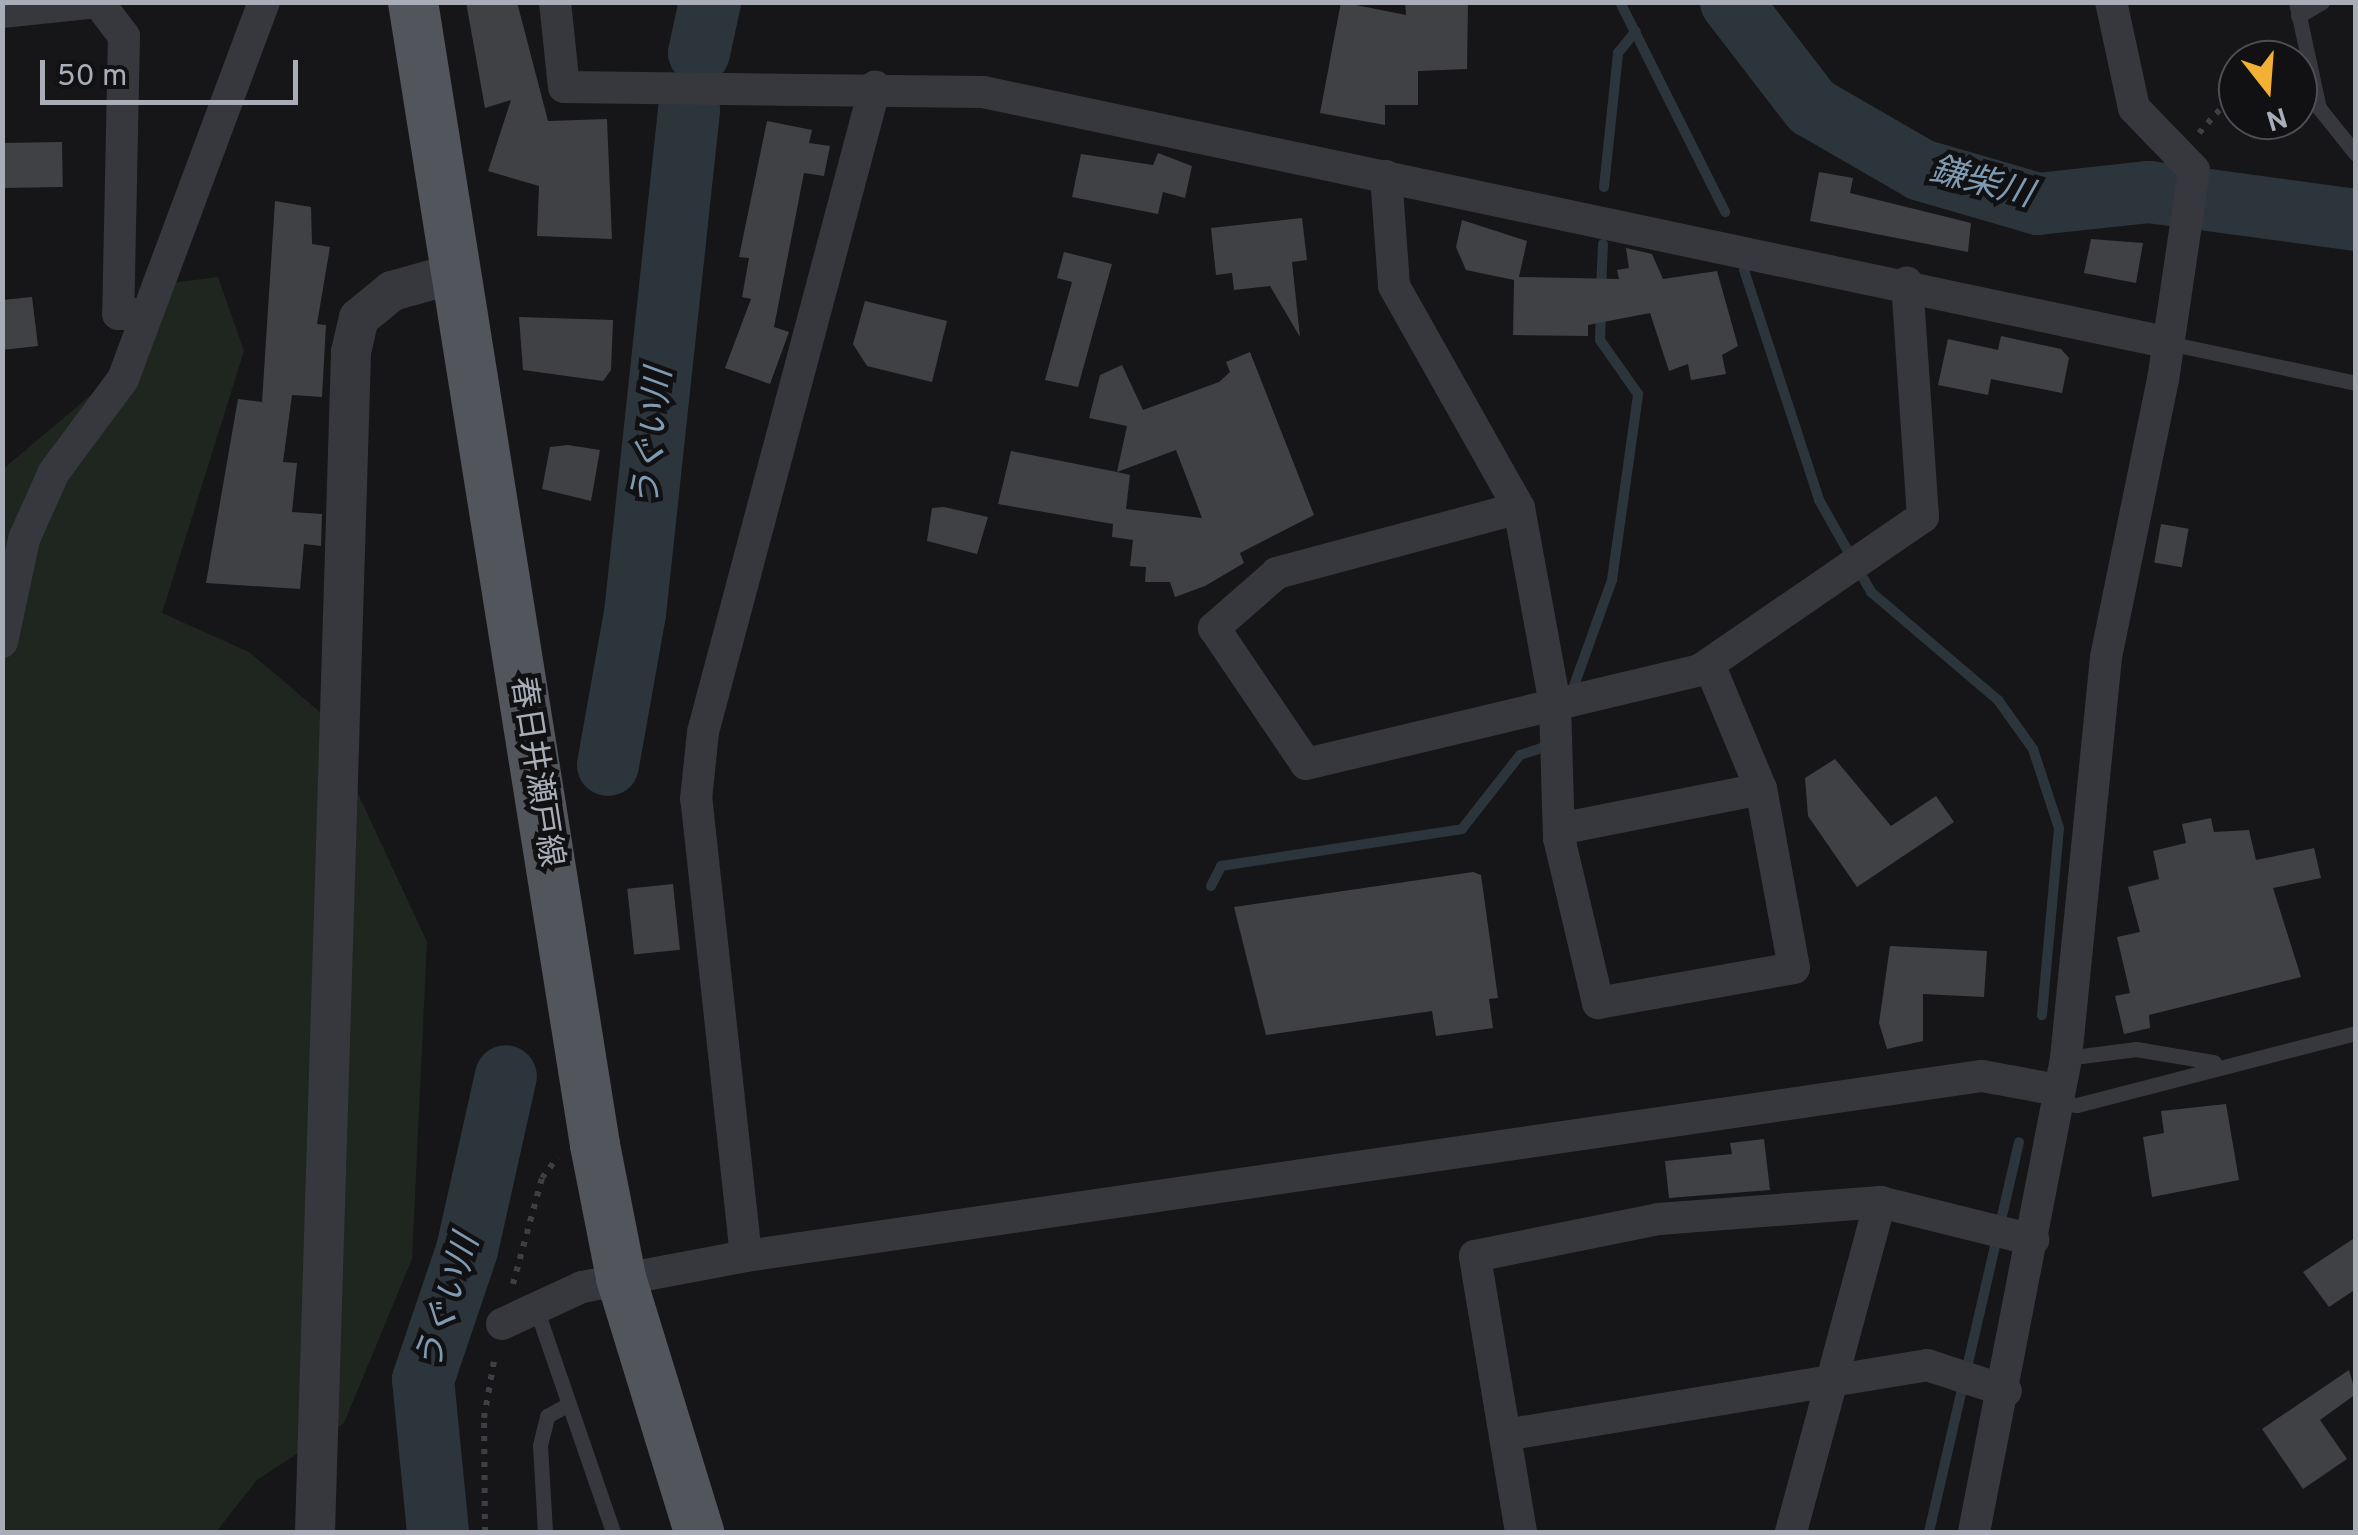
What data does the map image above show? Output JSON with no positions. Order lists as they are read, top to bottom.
{
  "streets": {
    "main road": ["春日井瀬戸線"]
  },
  "water": ["鎌柴川", "うぐい川"],
  "scale_bar": "50 m",
  "north": "bottom"
}
